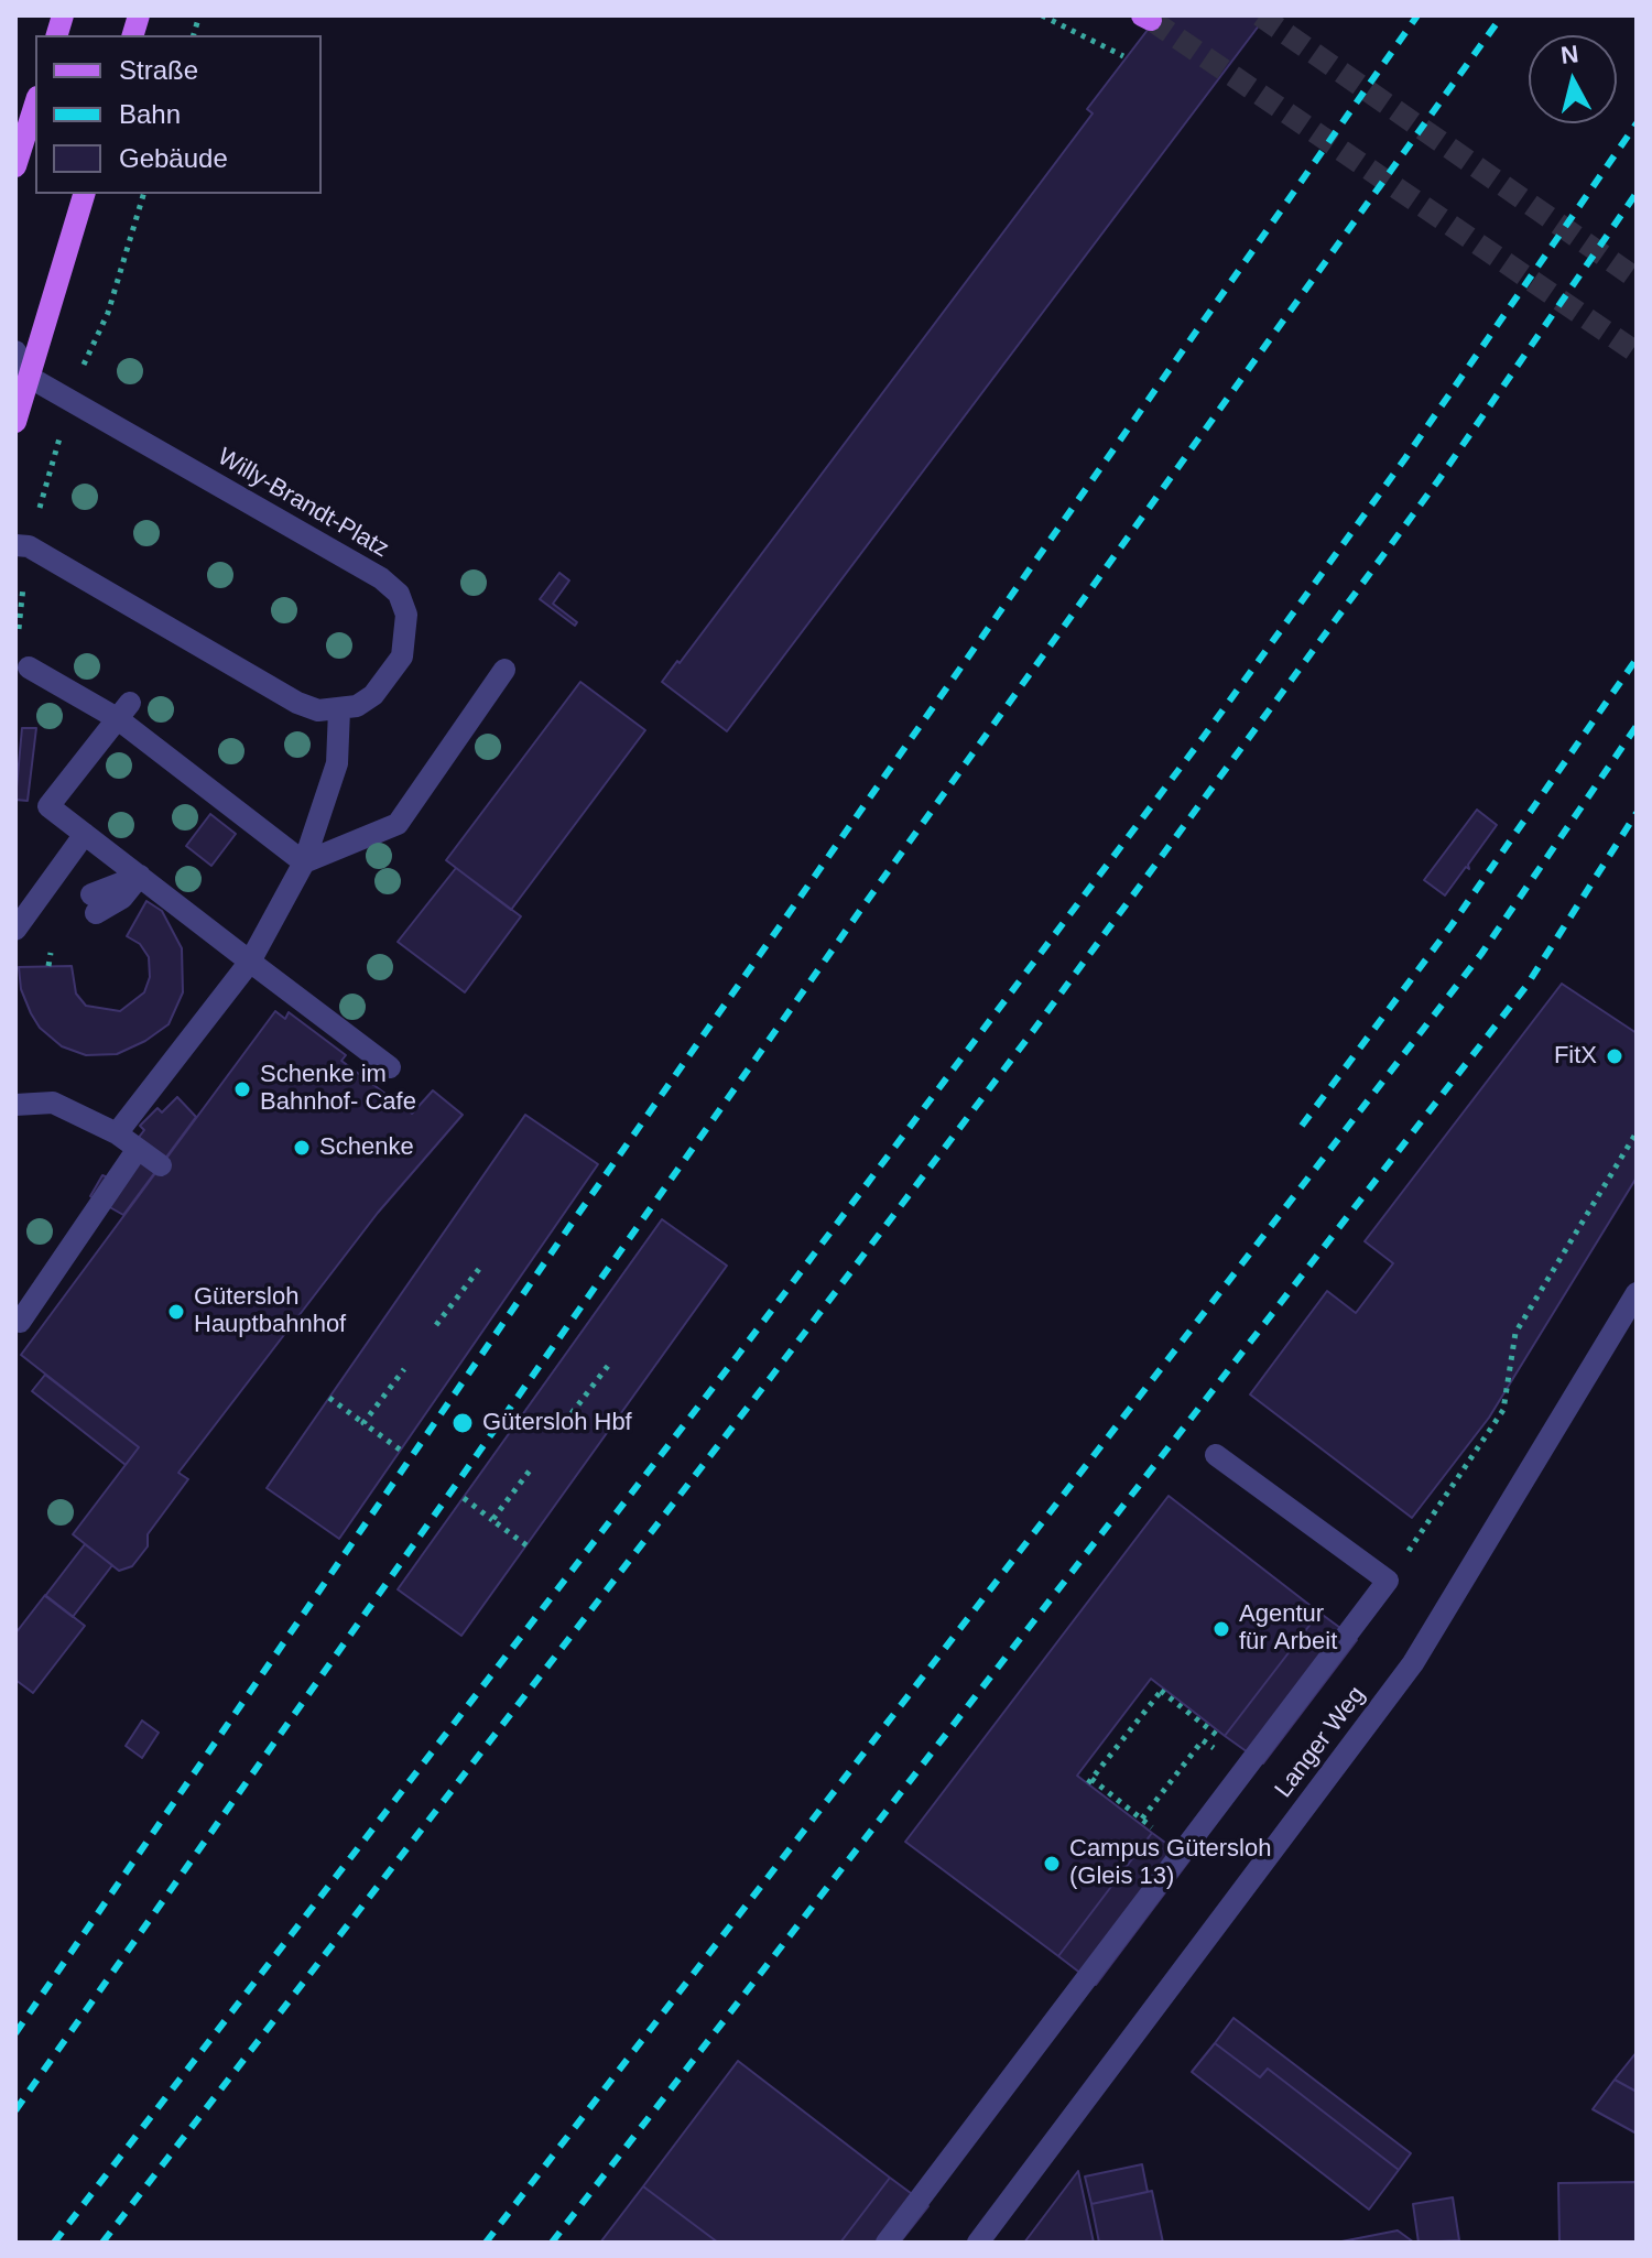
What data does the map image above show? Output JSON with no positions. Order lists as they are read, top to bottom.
{
  "streets": {
    "street": ["Willy-Brandt-Platz", "Langer Weg"]
  },
  "places": [
    "FitX",
    "Schenke im Bahnhof- Cafe",
    "Schenke",
    "Gütersloh Hauptbahnhof",
    "Gütersloh Hbf",
    "Agentur für Arbeit",
    "Campus Gütersloh (Gleis 13)"
  ],
  "legend": ["Straße", "Bahn", "Gebäude"],
  "north": "top"
}
